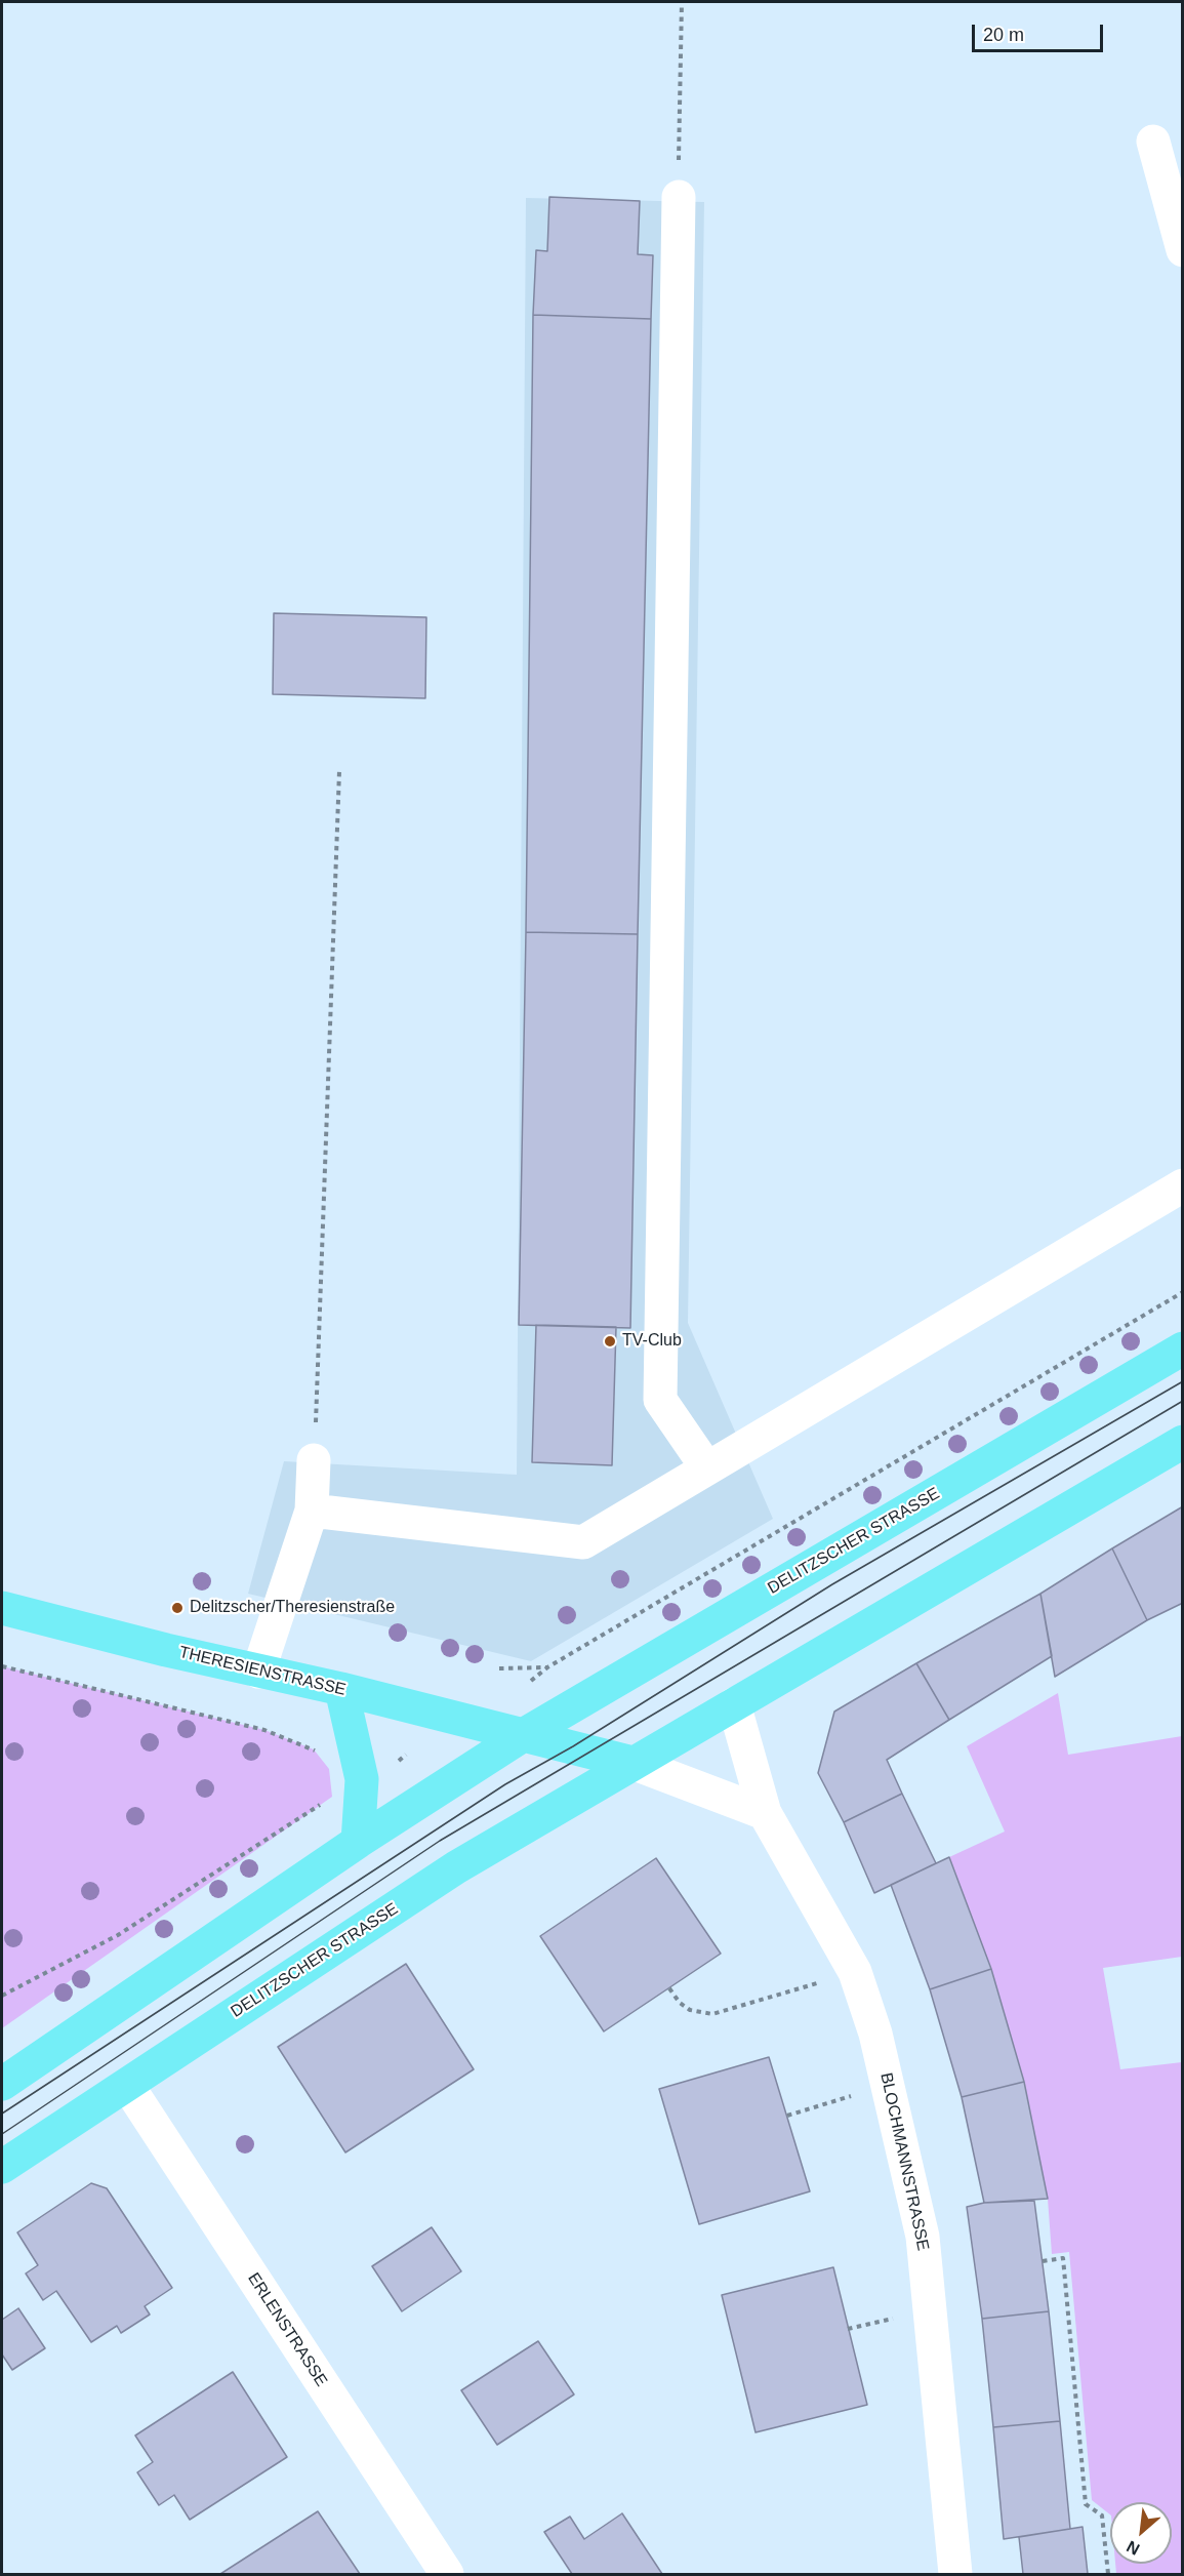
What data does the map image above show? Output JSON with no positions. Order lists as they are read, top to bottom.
{
  "streets": {
    "main road": ["DELITZSCHER STRASSE", "THERESIENSTRASSE"],
    "street": ["BLOCHMANNSTRASSE", "ERLENSTRASSE"]
  },
  "crossings": [
    ["DELITZSCHER STRASSE", "THERESIENSTRASSE"],
    ["DELITZSCHER STRASSE", "BLOCHMANNSTRASSE"],
    ["DELITZSCHER STRASSE", "ERLENSTRASSE"]
  ],
  "places": ["TV-Club", "Delitzscher/Theresienstraße"],
  "scale_bar": "20 m",
  "north": "bottom left"
}
